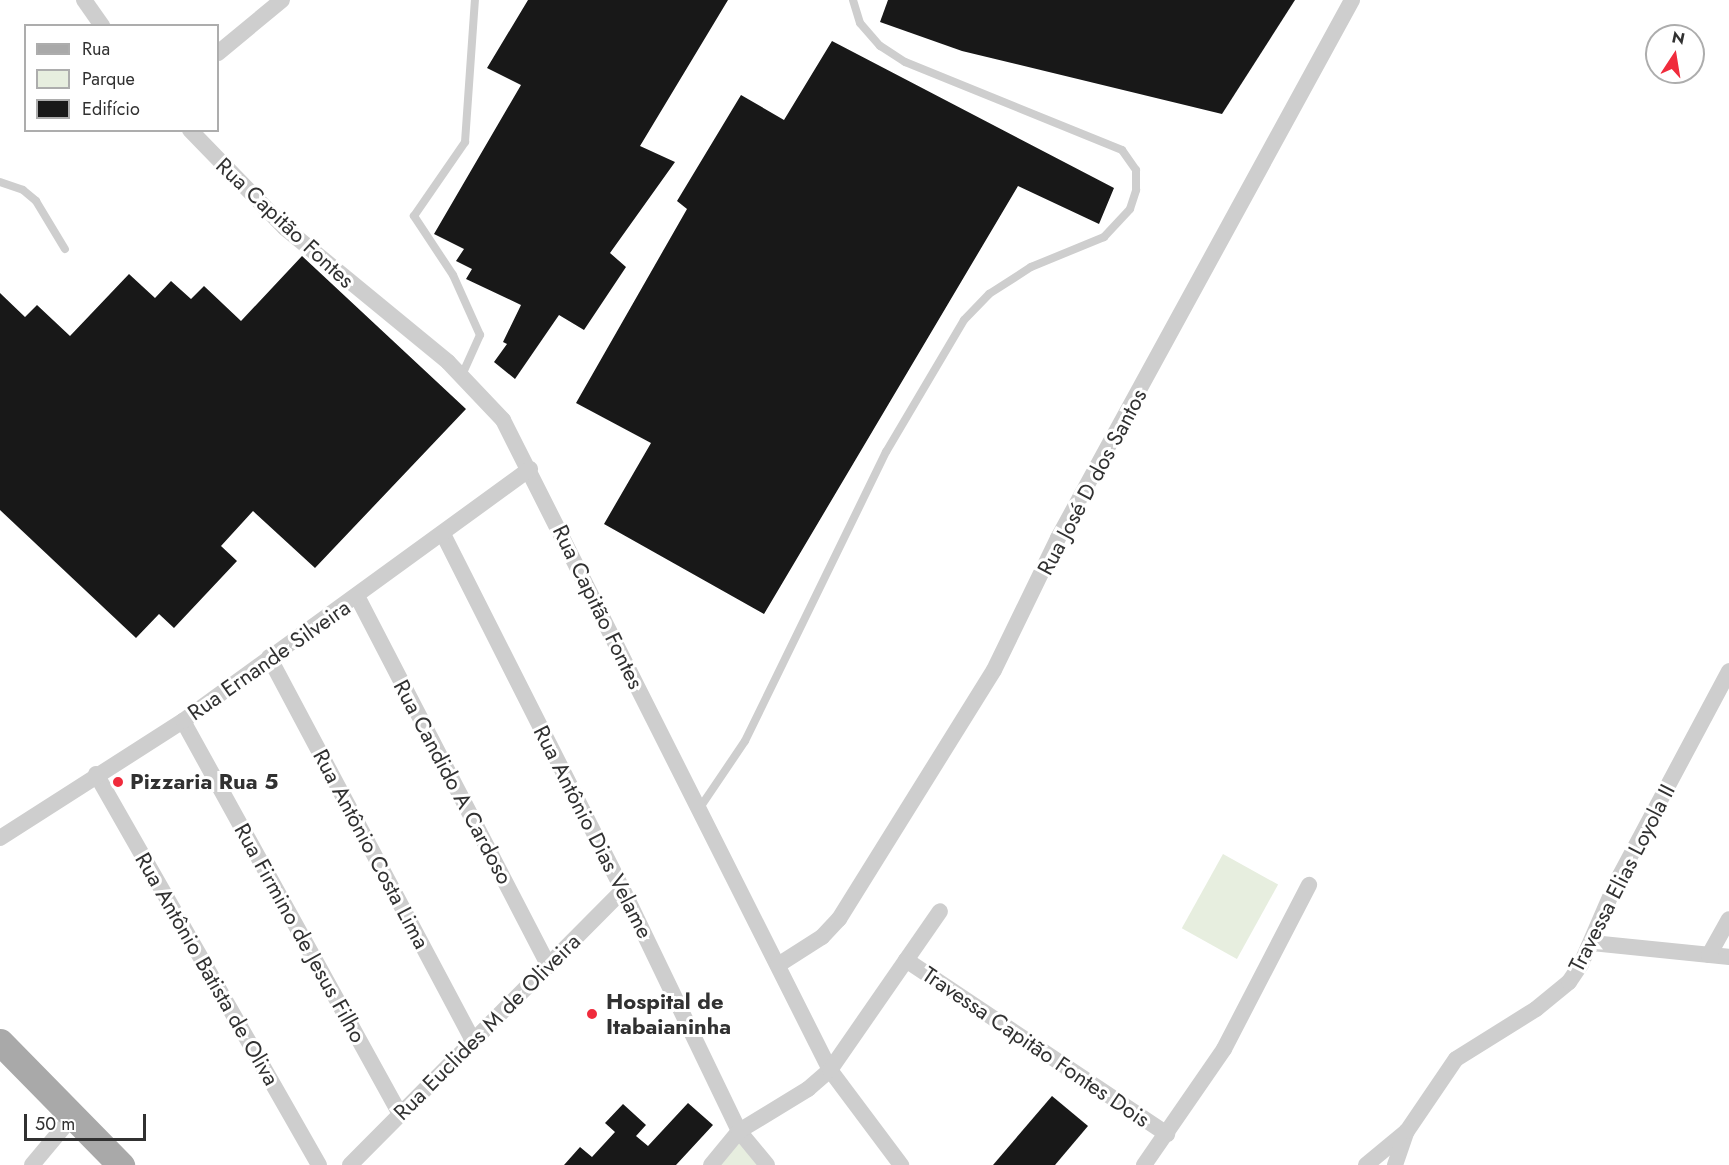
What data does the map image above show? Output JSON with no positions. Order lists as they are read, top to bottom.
{
  "streets": {
    "street": [
      "Rua Capitão Fontes",
      "Rua José D dos Santos",
      "Rua Ernande Silveira",
      "Rua Candido A Cardoso",
      "Rua Antônio Dias Velame",
      "Rua Antônio Costa Lima",
      "Travessa Elias Loyola II",
      "Rua Firmino de Jesus Filho",
      "Rua Antônio Batista de Oliva",
      "Rua Euclides M de Oliveira",
      "Travessa Capitão Fontes Dois"
    ]
  },
  "crossings": [
    ["Rua Capitão Fontes", "Rua José D dos Santos"],
    ["Rua Capitão Fontes", "Rua Ernande Silveira"],
    ["Rua Ernande Silveira", "Rua Candido A Cardoso"],
    ["Rua Ernande Silveira", "Rua Antônio Dias Velame"],
    ["Rua Ernande Silveira", "Rua Antônio Costa Lima"],
    ["Rua Ernande Silveira", "Rua Firmino de Jesus Filho"],
    ["Rua Ernande Silveira", "Rua Antônio Batista de Oliva"],
    ["Rua Candido A Cardoso", "Rua Euclides M de Oliveira"],
    ["Rua Antônio Dias Velame", "Rua Euclides M de Oliveira"],
    ["Rua Antônio Costa Lima", "Rua Euclides M de Oliveira"],
    ["Rua Firmino de Jesus Filho", "Rua Euclides M de Oliveira"]
  ],
  "places": ["Pizzaria Rua 5", "Hospital de Itabaianinha"],
  "legend": ["Rua", "Parque", "Edifício"],
  "scale_bar": "50 m",
  "north": "top"
}
